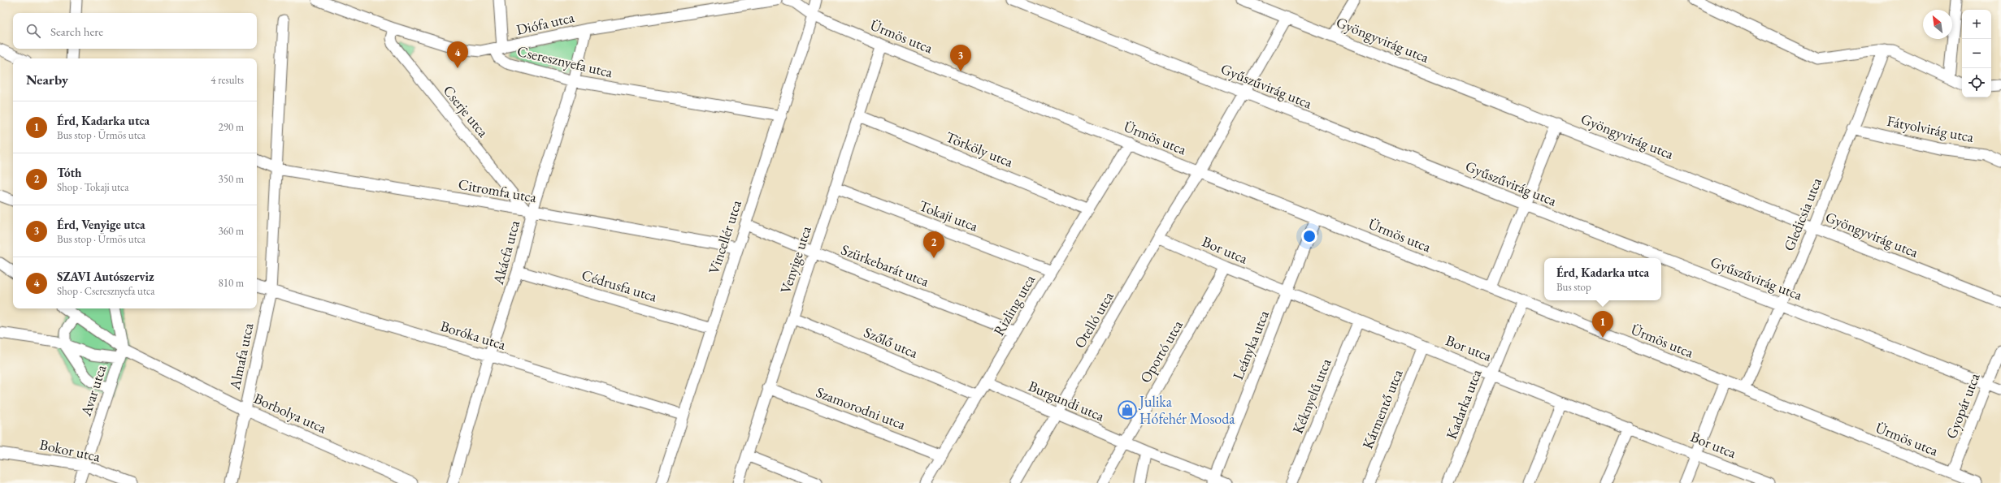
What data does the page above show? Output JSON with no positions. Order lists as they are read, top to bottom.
{
  "streets": {
    "street": [
      "Diófa utca",
      "Ürmös utca",
      "Gyöngyvirág utca",
      "Cseresznyefa utca",
      "Gyűszűvirág utca",
      "Cserje utca",
      "Fátyolvirág utca",
      "Törköly utca",
      "Citromfa utca",
      "Gledicsia utca",
      "Tokaji utca",
      "Vincellér utca",
      "Bor utca",
      "Akácfa utca",
      "Venyige utca",
      "Szürkebarát utca",
      "Cédrusfa utca",
      "Rizling utca",
      "Otelló utca",
      "Boróka utca",
      "Szőlő utca",
      "Leányka utca",
      "Oportó utca",
      "Almafa utca",
      "Avar utca",
      "Kéknyelű utca",
      "Burgundi utca",
      "Kadarka utca",
      "Gyopár utca",
      "Szamorodni utca",
      "Kármentő utca",
      "Borbolya utca",
      "Bokor utca"
    ]
  },
  "crossings": [
    ["Diófa utca", "Cseresznyefa utca"],
    ["Diófa utca", "Akácfa utca"],
    ["Ürmös utca", "Gledicsia utca"],
    ["Ürmös utca", "Vincellér utca"],
    ["Ürmös utca", "Venyige utca"],
    ["Ürmös utca", "Rizling utca"],
    ["Ürmös utca", "Otelló utca"],
    ["Ürmös utca", "Leányka utca"],
    ["Ürmös utca", "Kadarka utca"],
    ["Ürmös utca", "Gyopár utca"],
    ["Gyöngyvirág utca", "Gledicsia utca"],
    ["Gyöngyvirág utca", "Otelló utca"],
    ["Cseresznyefa utca", "Vincellér utca"],
    ["Cseresznyefa utca", "Akácfa utca"],
    ["Gyűszűvirág utca", "Gledicsia utca"],
    ["Gyűszűvirág utca", "Otelló utca"],
    ["Gyűszűvirág utca", "Gyopár utca"],
    ["Cserje utca", "Citromfa utca"],
    ["Cserje utca", "Akácfa utca"],
    ["Fátyolvirág utca", "Gledicsia utca"],
    ["Törköly utca", "Venyige utca"],
    ["Törköly utca", "Rizling utca"],
    ["Citromfa utca", "Vincellér utca"],
    ["Citromfa utca", "Akácfa utca"],
    ["Citromfa utca", "Almafa utca"],
    ["Tokaji utca", "Venyige utca"],
    ["Tokaji utca", "Rizling utca"],
    ["Vincellér utca", "Szürkebarát utca"],
    ["Vincellér utca", "Cédrusfa utca"],
    ["Vincellér utca", "Boróka utca"],
    ["Bor utca", "Otelló utca"],
    ["Bor utca", "Leányka utca"],
    ["Bor utca", "Oportó utca"],
    ["Bor utca", "Kéknyelű utca"],
    ["Bor utca", "Kadarka utca"],
    ["Bor utca", "Kármentő utca"],
    ["Akácfa utca", "Cédrusfa utca"],
    ["Akácfa utca", "Boróka utca"],
    ["Venyige utca", "Szürkebarát utca"],
    ["Venyige utca", "Szőlő utca"],
    ["Venyige utca", "Szamorodni utca"],
    ["Szürkebarát utca", "Rizling utca"],
    ["Rizling utca", "Szőlő utca"],
    ["Rizling utca", "Burgundi utca"],
    ["Rizling utca", "Szamorodni utca"],
    ["Otelló utca", "Burgundi utca"],
    ["Boróka utca", "Almafa utca"],
    ["Leányka utca", "Burgundi utca"],
    ["Oportó utca", "Burgundi utca"],
    ["Almafa utca", "Borbolya utca"],
    ["Avar utca", "Borbolya utca"],
    ["Avar utca", "Bokor utca"]
  ],
  "places": {
    "shop": ["Julika Hófehér Mosoda"]
  },
  "north": "top left",
  "page": {
    "map_buttons": ["+", "−"],
    "search": "Search here",
    "pins": [
      "4",
      "3",
      "2",
      "1"
    ],
    "heading": ["Nearby", "4 results"],
    "list": [
      {
        "mark": "1",
        "name": "Érd, Kadarka utca",
        "note": "Bus stop · Ürmös utca",
        "value": "290 m"
      },
      {
        "mark": "2",
        "name": "Tóth",
        "note": "Shop · Tokaji utca",
        "value": "350 m"
      },
      {
        "mark": "3",
        "name": "Érd, Venyige utca",
        "note": "Bus stop · Ürmös utca",
        "value": "360 m"
      },
      {
        "mark": "4",
        "name": "SZAVI Autószerviz",
        "note": "Shop · Cseresznyefa utca",
        "value": "810 m"
      }
    ],
    "popup": ["Érd, Kadarka utca", "Bus stop"]
  }
}
